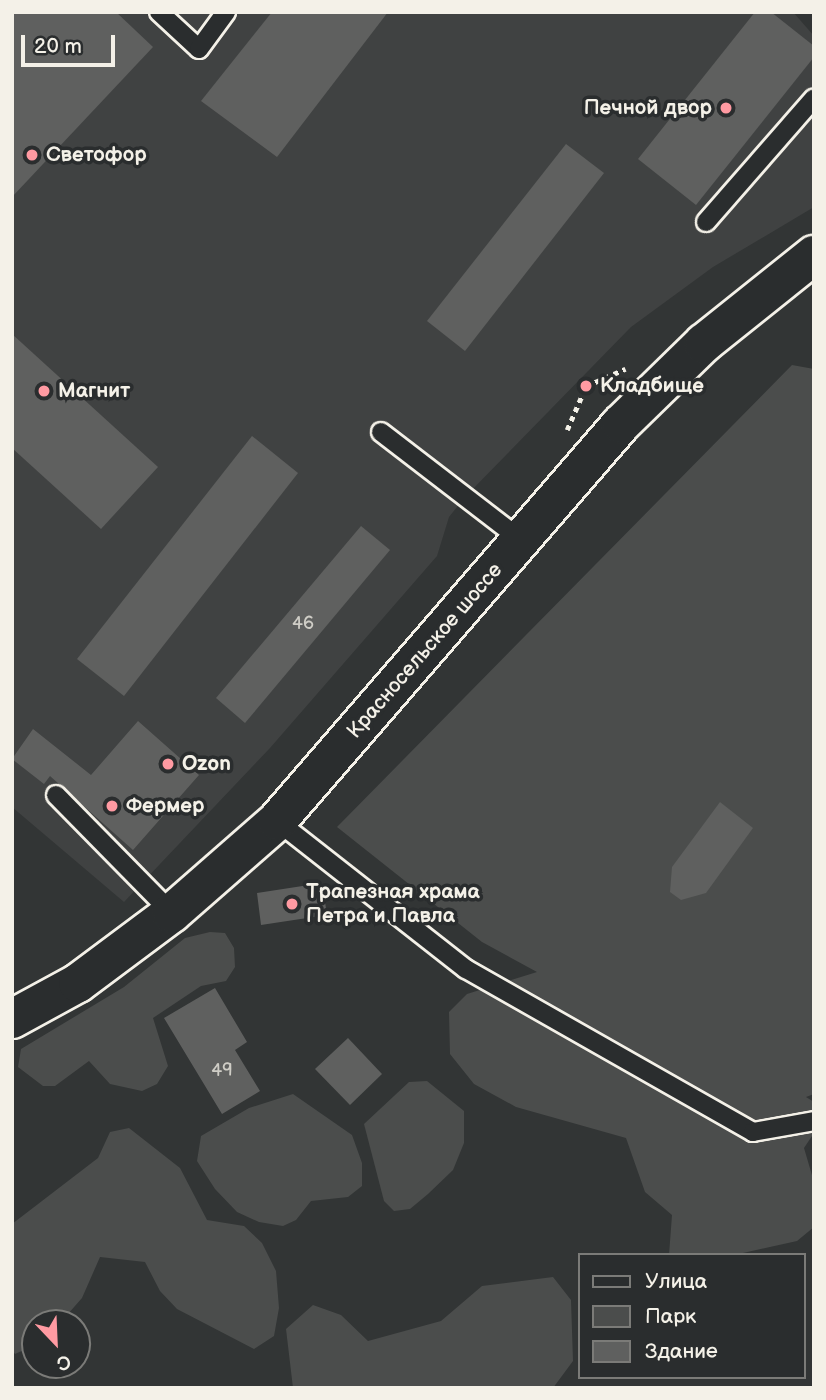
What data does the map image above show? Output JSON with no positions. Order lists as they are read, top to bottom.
{
  "streets": {
    "main road": ["Красносельское шоссе"]
  },
  "places": [
    "Печной двор",
    "Светофор",
    "Кладбище",
    "Магнит",
    "Ozon",
    "Фермер",
    "Трапезная храма Петра и Павла"
  ],
  "house_numbers": ["46", "49"],
  "legend": ["Улица", "Парк", "Здание"],
  "scale_bar": "20 m",
  "north": "bottom right"
}
